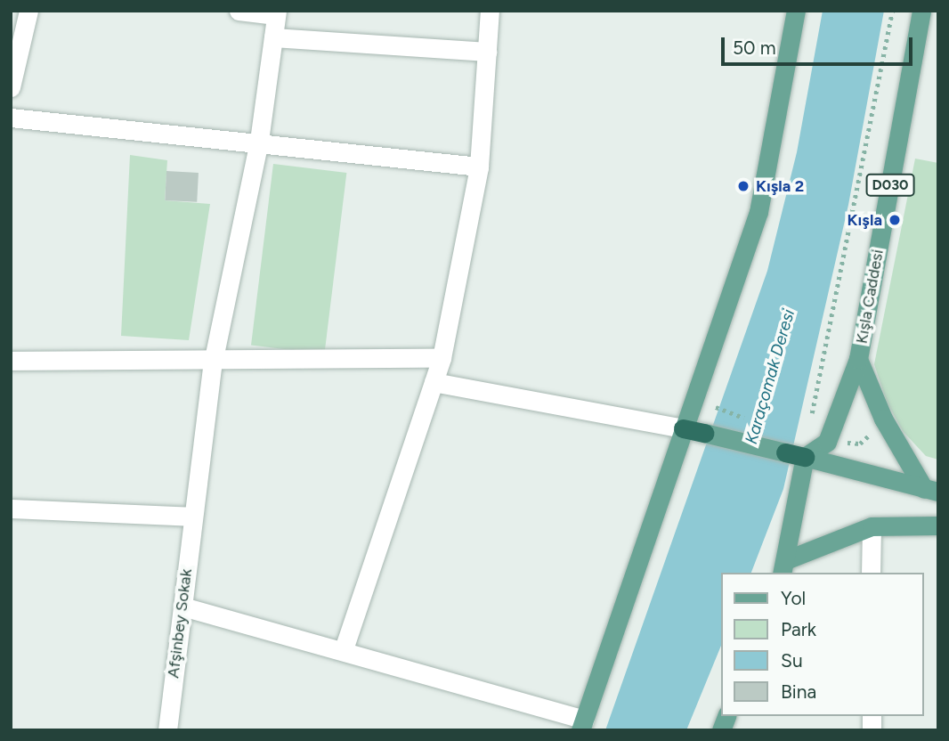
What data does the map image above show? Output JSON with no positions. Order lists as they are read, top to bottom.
{
  "streets": {
    "main road": ["D030", "Kışla Caddesi"],
    "street": ["Afşinbey Sokak"]
  },
  "water": ["Karaçomak Deresi"],
  "places": ["Kışla 2", "Kışla"],
  "legend": [
    "Yol",
    "Park",
    "Su",
    "Bina"
  ],
  "scale_bar": "50 m"
}
